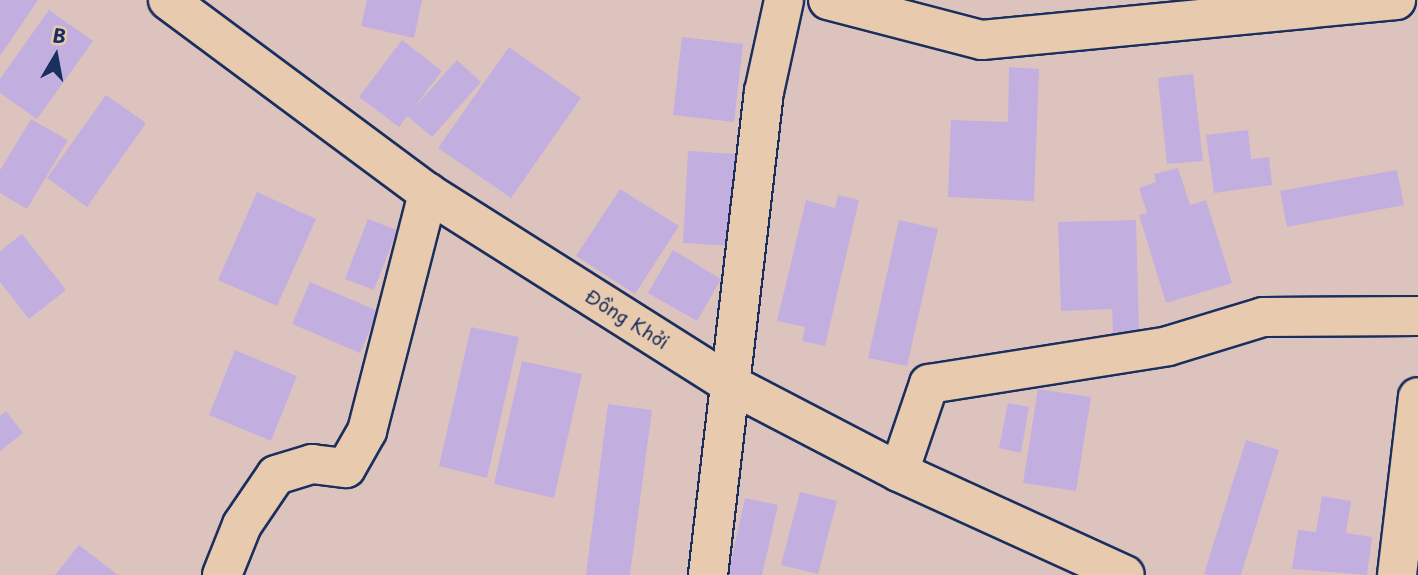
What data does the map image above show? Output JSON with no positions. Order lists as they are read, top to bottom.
{
  "streets": {
    "street": ["Đồng Khởi"]
  },
  "north": "top"
}
